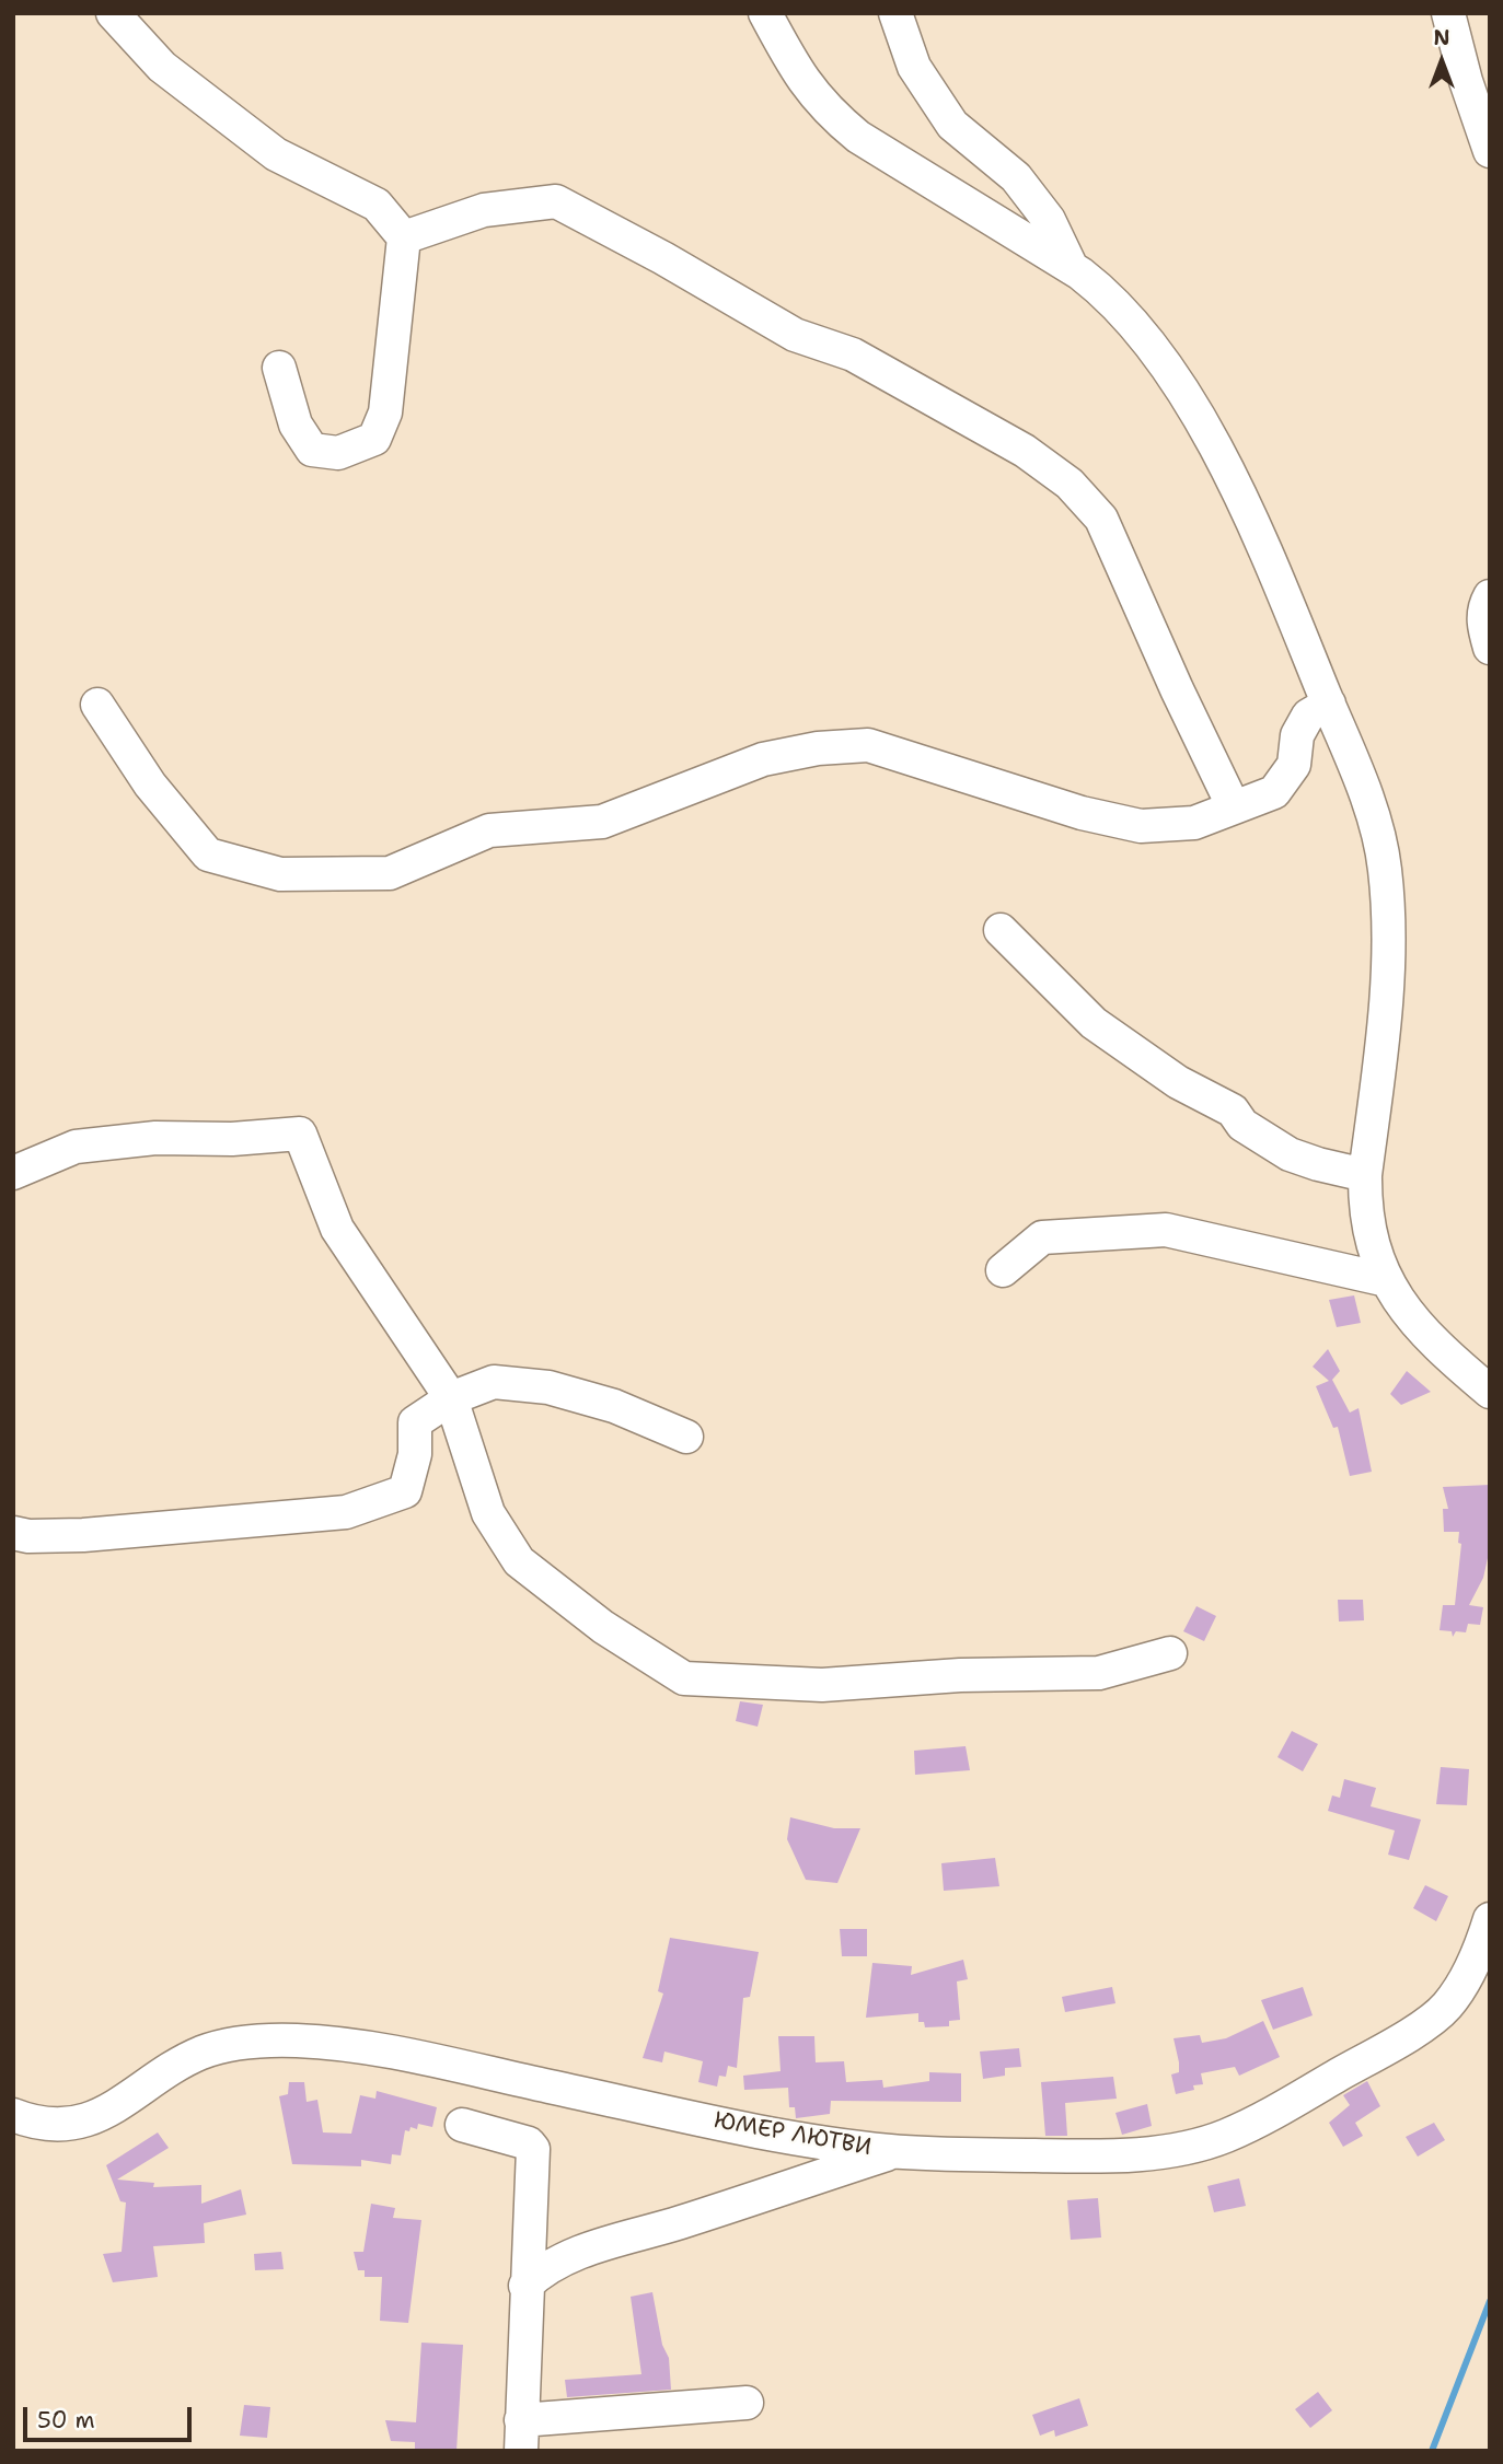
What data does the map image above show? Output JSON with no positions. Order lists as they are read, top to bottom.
{
  "streets": {
    "street": ["ЮМЕР ЛЮТВИ"]
  },
  "scale_bar": "50 m",
  "north": "top"
}
